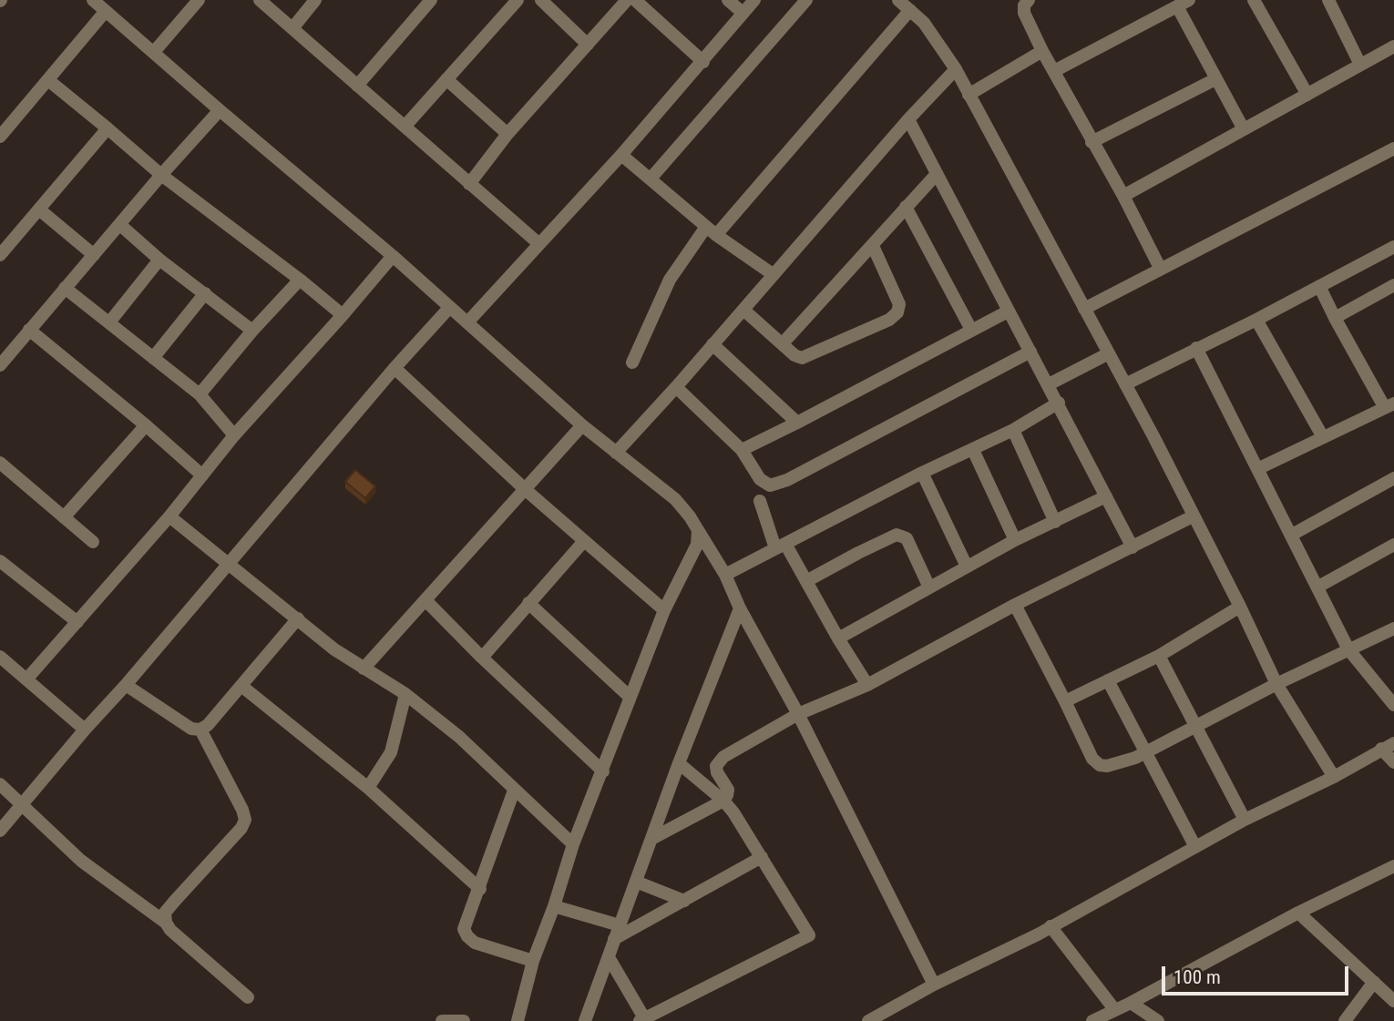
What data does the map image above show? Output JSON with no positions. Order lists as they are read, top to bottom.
{
  "scale_bar": "100 m"
}
